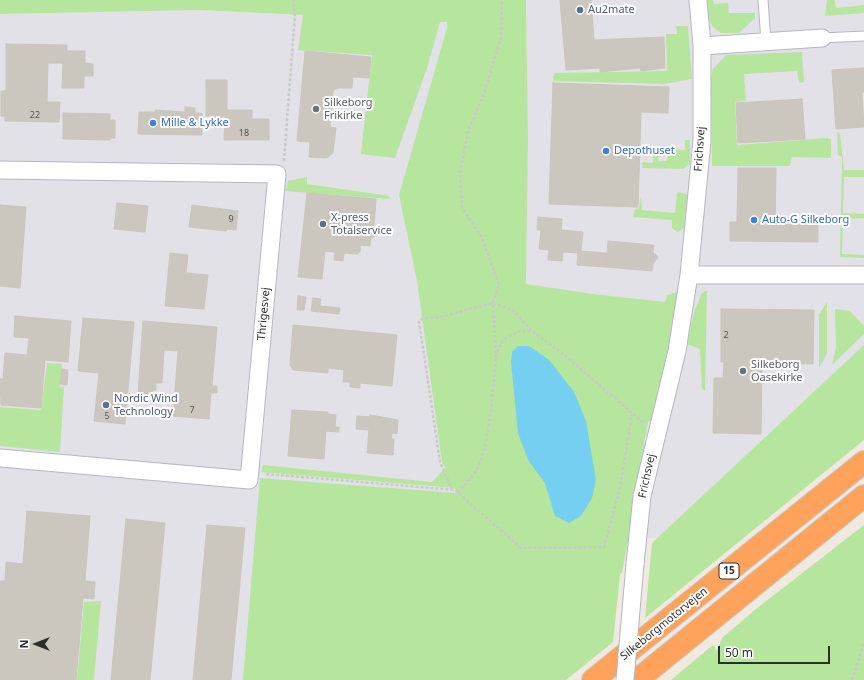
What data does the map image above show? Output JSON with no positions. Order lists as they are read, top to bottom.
{
  "streets": {
    "highway": ["15", "Silkeborgmotorvejen"],
    "street": ["Frichsvej", "Thrigesvej"]
  },
  "places": [
    "Au2mate",
    "Silkeborg Frikirke",
    "Mille & Lykke",
    "Depothuset",
    "Auto-G Silkeborg",
    "X-press Totalservice",
    "Silkeborg Oasekirke",
    "Nordic Wind Technology"
  ],
  "house_numbers": [
    "22",
    "18",
    "9",
    "2",
    "7",
    "5"
  ],
  "scale_bar": "50 m",
  "north": "left"
}
